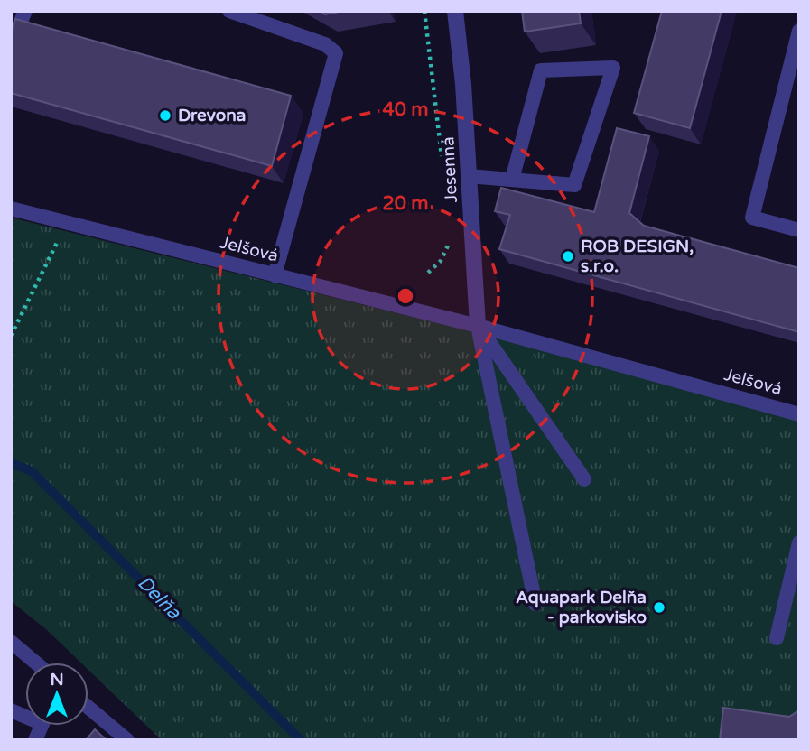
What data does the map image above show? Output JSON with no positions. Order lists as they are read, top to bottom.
{
  "streets": {
    "street": ["Jesenná"],
    "lane": ["Jelšová"]
  },
  "crossings": [
    ["Jesenná", "Jelšová"]
  ],
  "water": ["Delňa"],
  "places": ["Drevona", "ROB DESIGN, s.r.o.", "Aquapark Delňa - parkovisko"],
  "north": "top",
  "rings": ["40 m", "20 m"]
}
